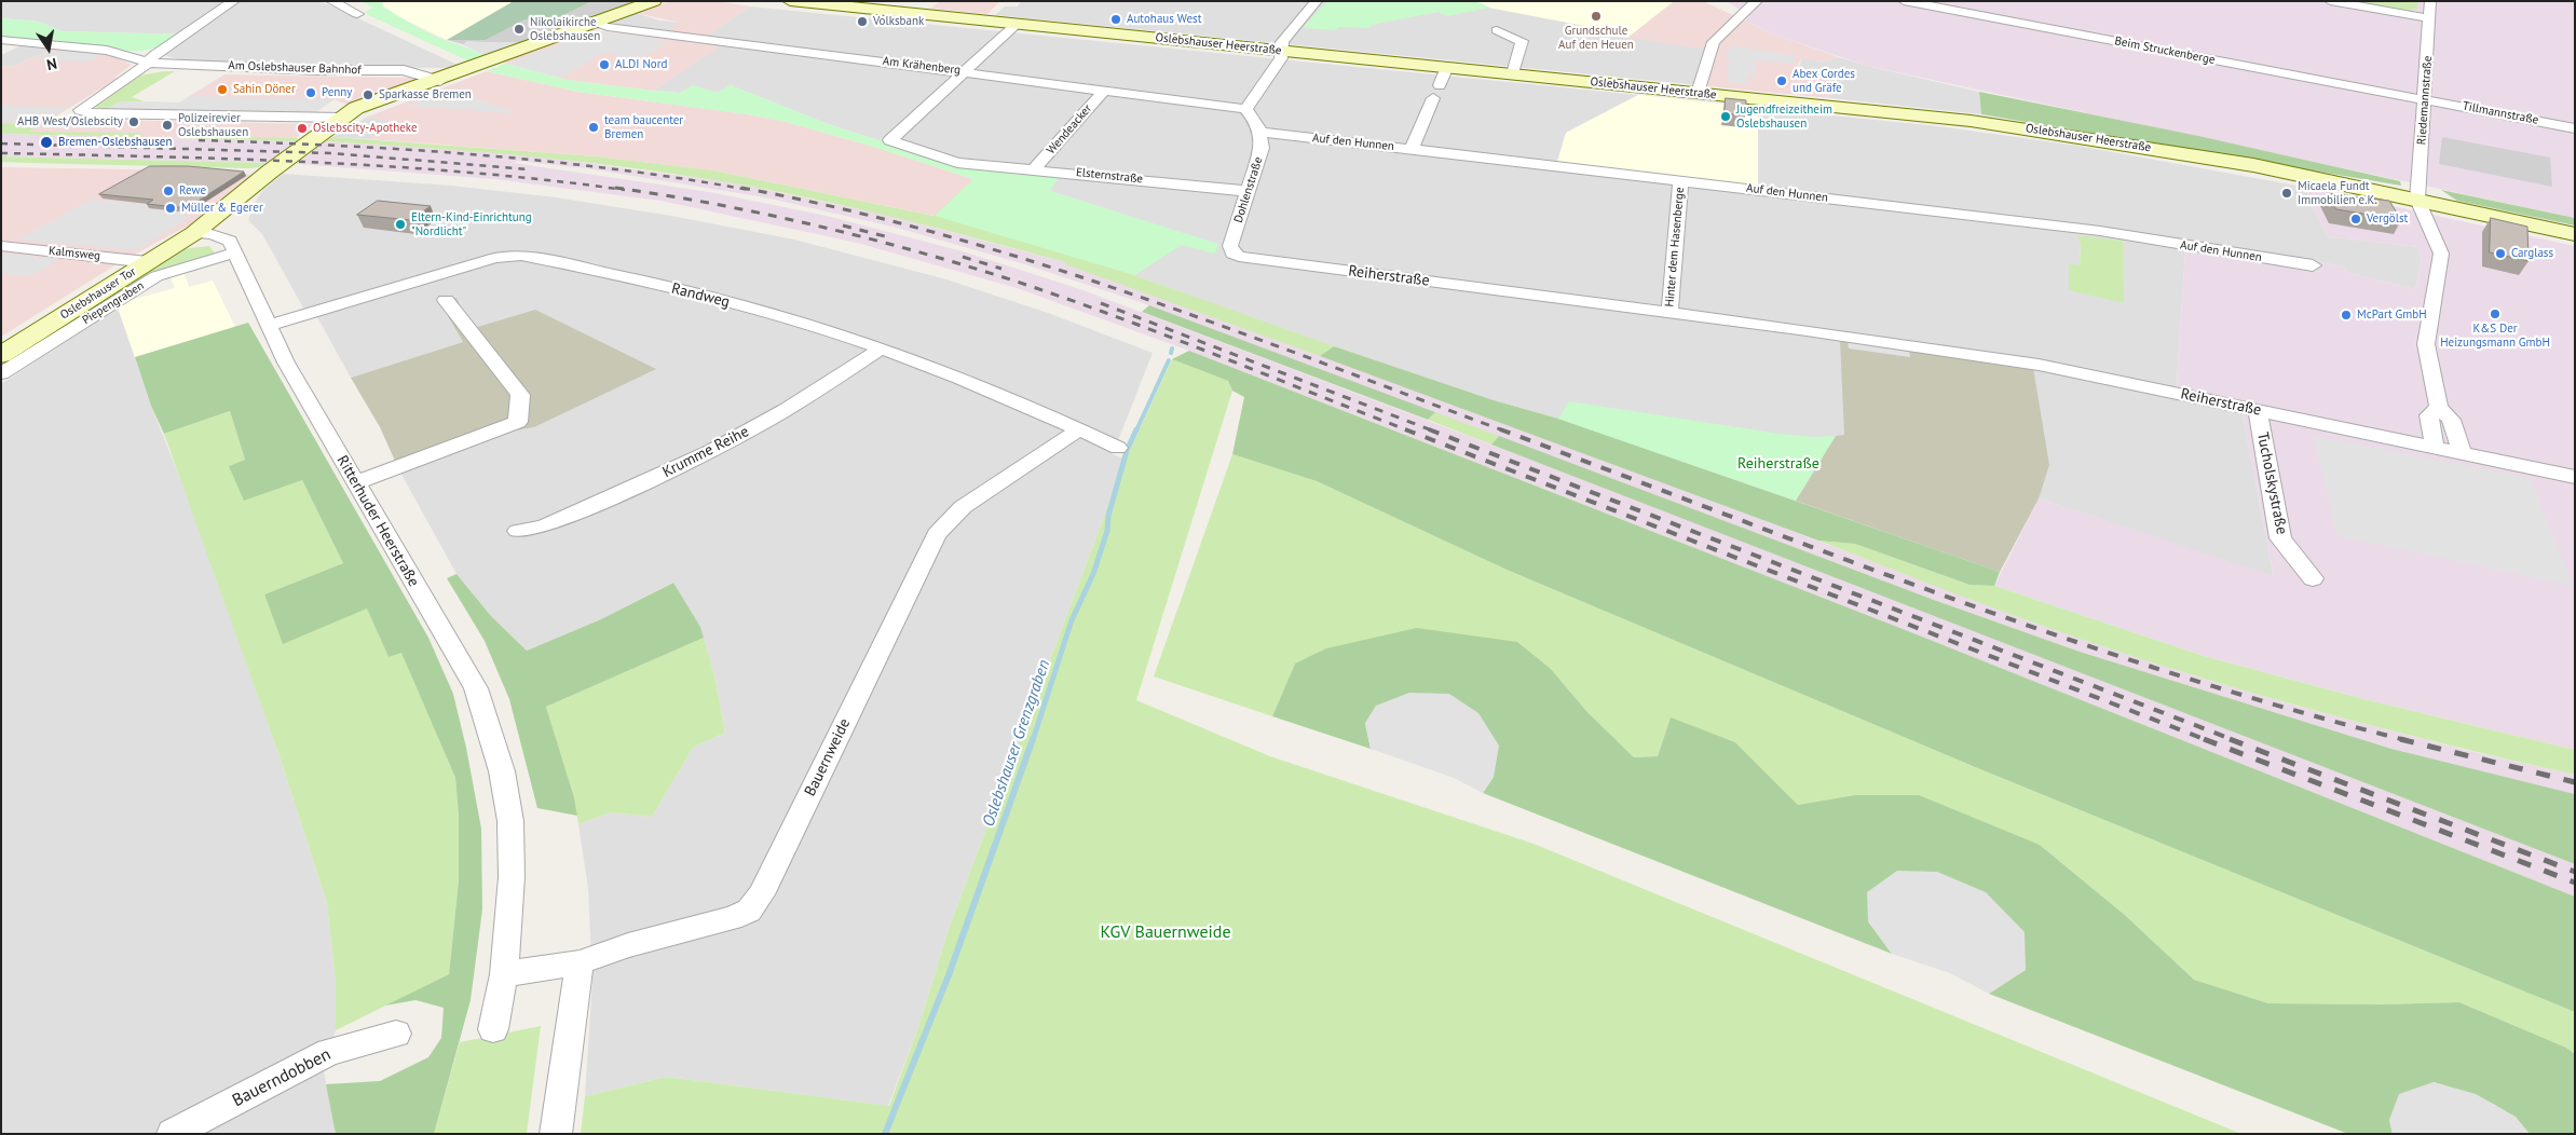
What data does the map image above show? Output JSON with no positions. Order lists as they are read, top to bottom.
{
  "streets": {
    "main road": ["Oslebshauser Heerstraße", "Oslebshauser Tor"],
    "street": [
      "Beim Struckenberge",
      "Am Krähenberg",
      "Am Oslebshauser Bahnhof",
      "Riedemannstraße",
      "Tillmannstraße",
      "Wendeacker",
      "Auf den Hunnen",
      "Elsternstraße",
      "Dohlenstraße",
      "Hinter dem Hasenberge",
      "Kalmsweg",
      "Reiherstraße",
      "Randweg",
      "Piepengraben",
      "Krumme Reihe",
      "Tucholskystraße",
      "Ritterhuder Heerstraße",
      "Bauernweide",
      "Bauerndobben"
    ]
  },
  "crossings": [
    ["Oslebshauser Heerstraße", "Riedemannstraße"],
    ["Beim Struckenberge", "Riedemannstraße"],
    ["Beim Struckenberge", "Tillmannstraße"],
    ["Am Krähenberg", "Wendeacker"],
    ["Am Krähenberg", "Elsternstraße"],
    ["Riedemannstraße", "Tillmannstraße"],
    ["Wendeacker", "Elsternstraße"],
    ["Auf den Hunnen", "Dohlenstraße"],
    ["Auf den Hunnen", "Hinter dem Hasenberge"],
    ["Elsternstraße", "Dohlenstraße"],
    ["Dohlenstraße", "Reiherstraße"],
    ["Hinter dem Hasenberge", "Reiherstraße"],
    ["Kalmsweg", "Oslebshauser Tor"],
    ["Reiherstraße", "Tucholskystraße"],
    ["Oslebshauser Tor", "Ritterhuder Heerstraße"],
    ["Randweg", "Krumme Reihe"],
    ["Randweg", "Ritterhuder Heerstraße"],
    ["Randweg", "Bauernweide"],
    ["Piepengraben", "Ritterhuder Heerstraße"],
    ["Ritterhuder Heerstraße", "Bauernweide"]
  ],
  "water": ["Oslebshauser Grenzgraben"],
  "parks": ["Reiherstraße", "KGV Bauernweide"],
  "places": [
    "Grundschule Auf den Heuen",
    "Autohaus West",
    "Volksbank",
    "Nikolaikirche Oslebshausen",
    "ALDI Nord",
    "Abex Cordes und Gräfe",
    "Sahin Döner",
    "Penny",
    "Sparkasse Bremen",
    "Jugendfreizeitheim Oslebshausen",
    "AHB West/Oslebscity",
    "Polizeirevier Oslebshausen",
    "team baucenter Bremen",
    "Oslebscity-Apotheke",
    "Bremen-Oslebshausen",
    "Rewe",
    "Micaela Fundt Immobilien e.K.",
    "Müller & Egerer",
    "Vergölst",
    "Eltern-Kind-Einrichtung \"Nordlicht\"",
    "Carglass",
    "K&S Der Heizungsmann GmbH",
    "McPart GmbH"
  ],
  "north": "bottom"
}
